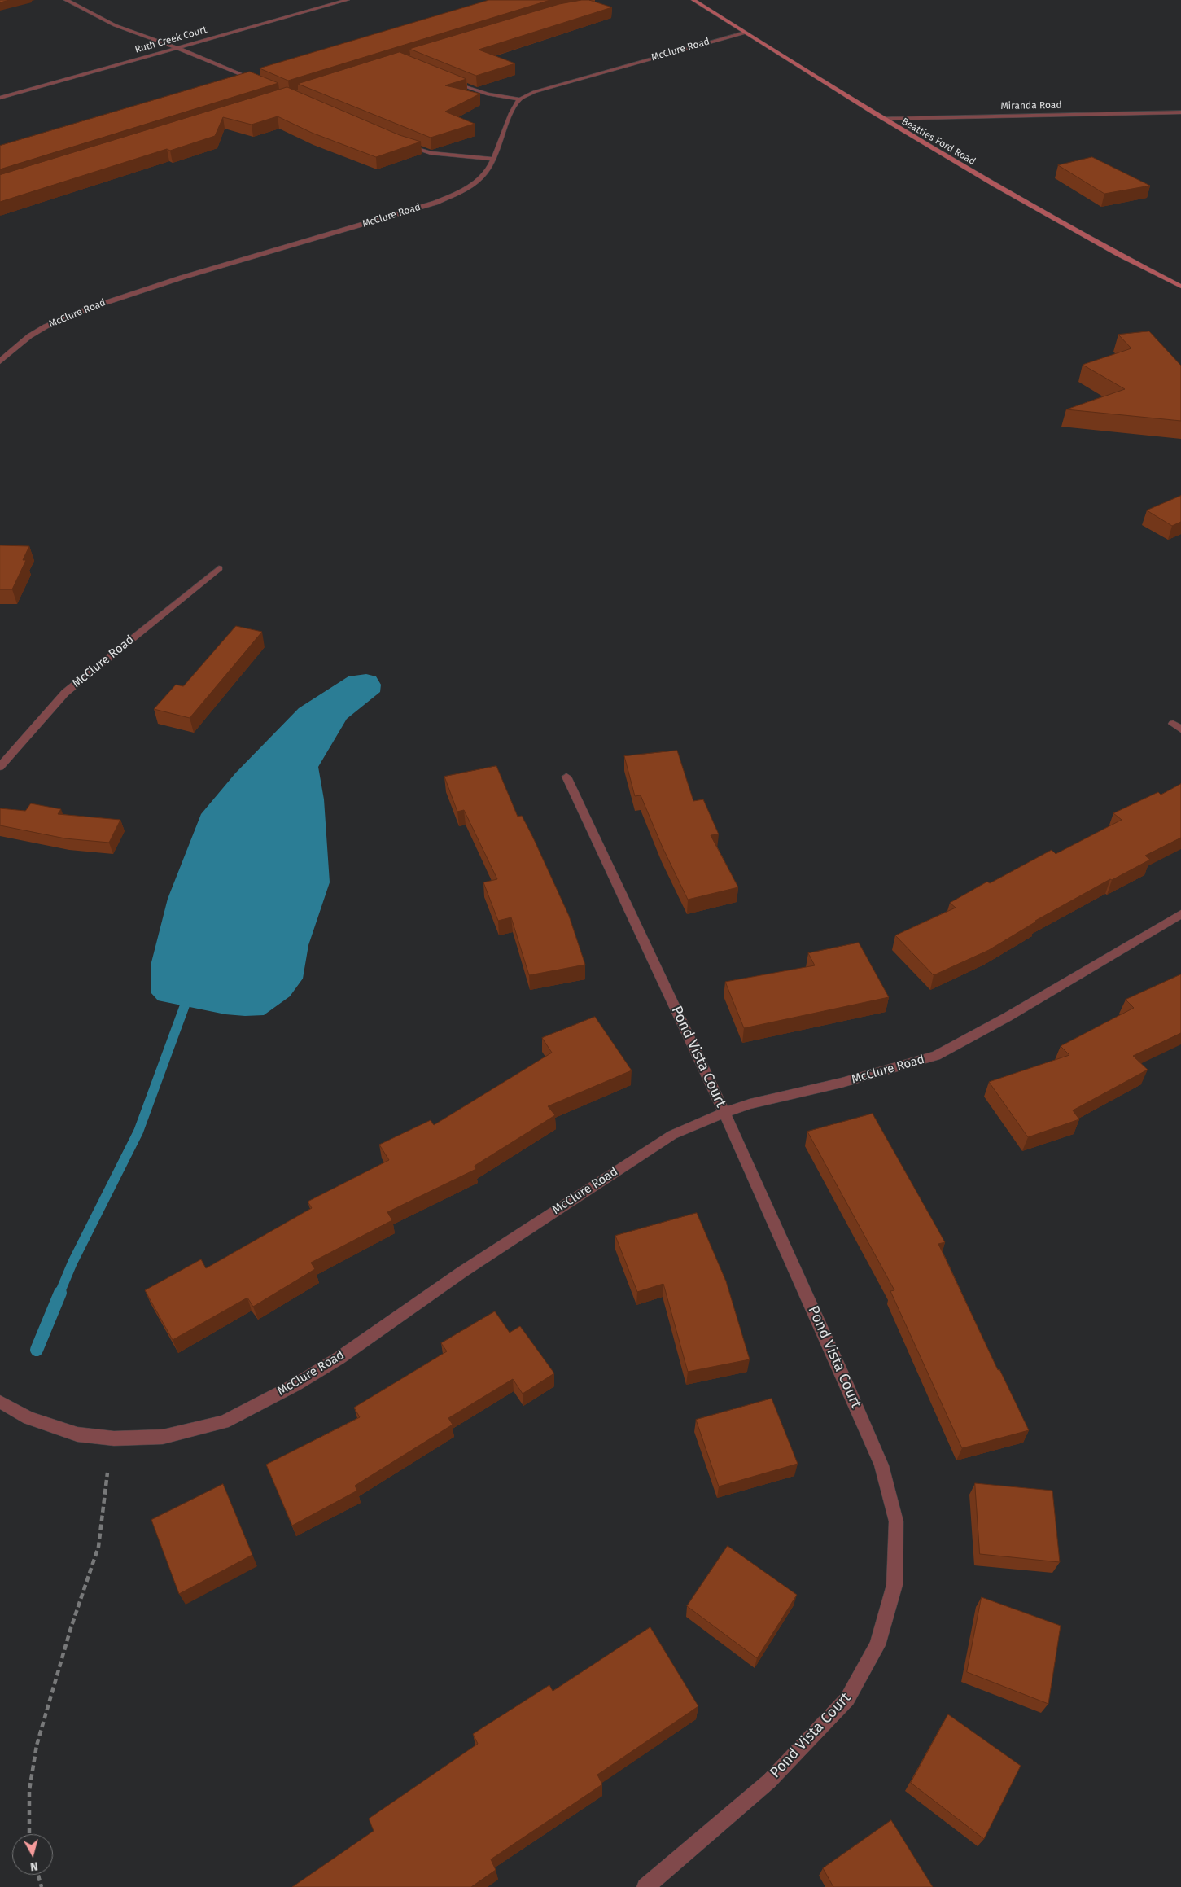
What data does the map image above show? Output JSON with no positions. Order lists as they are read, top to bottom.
{
  "streets": {
    "main road": ["Beatties Ford Road"],
    "street": [
      "Ruth Creek Court",
      "McClure Road",
      "Miranda Road",
      "Pond Vista Court"
    ]
  },
  "crossings": [
    ["McClure Road", "Beatties Ford Road"],
    ["McClure Road", "Pond Vista Court"],
    ["Miranda Road", "Beatties Ford Road"]
  ],
  "north": "bottom"
}
